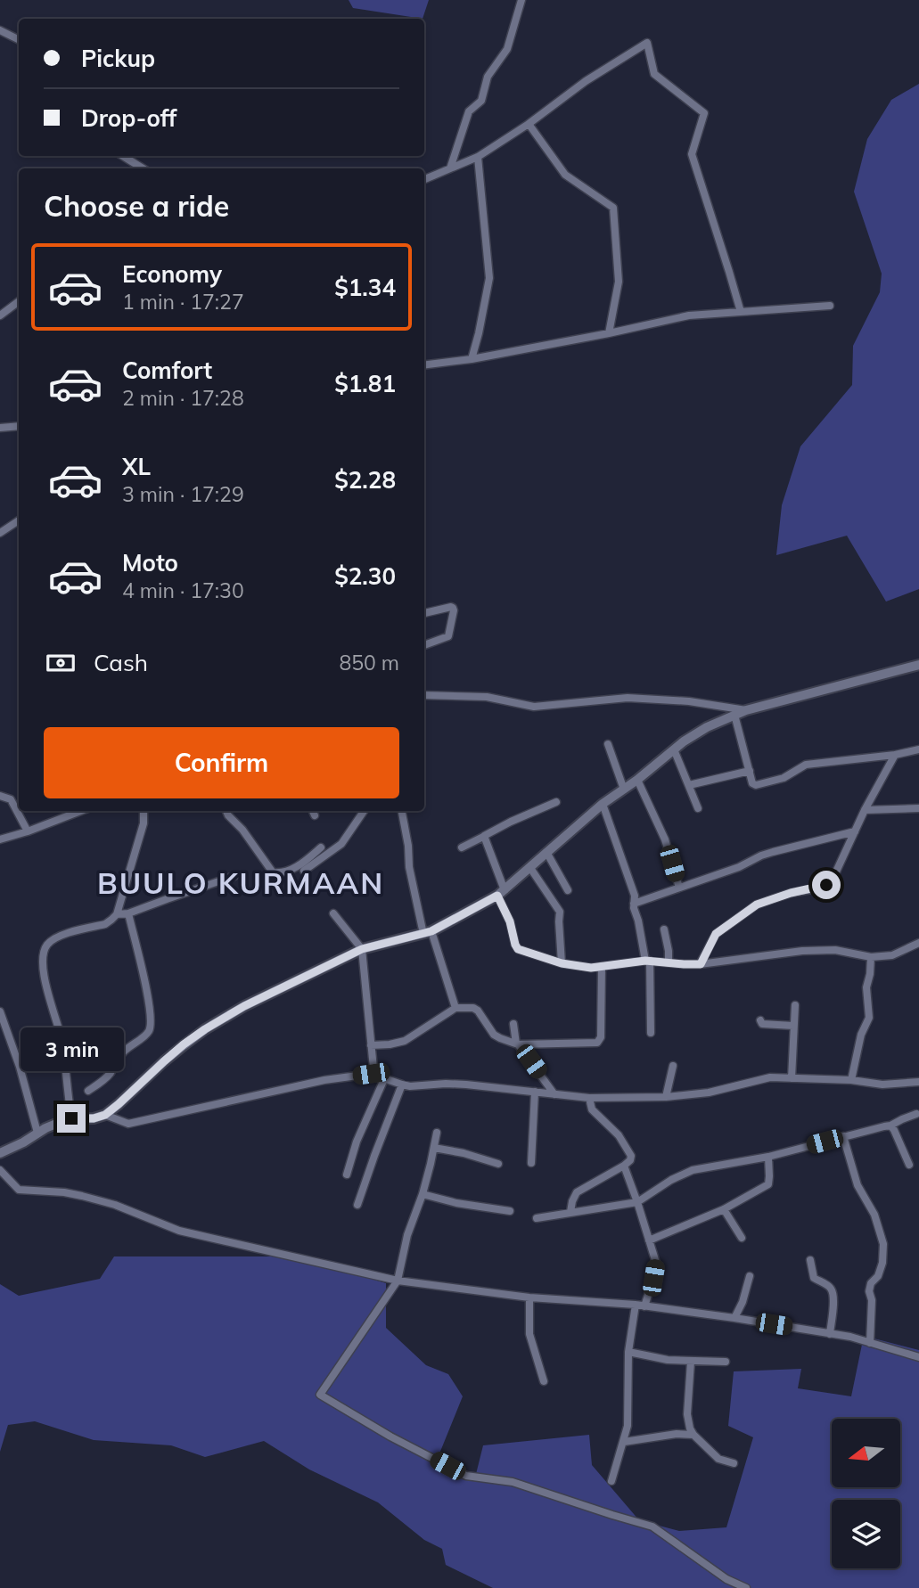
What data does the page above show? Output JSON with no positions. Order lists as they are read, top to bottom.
{
  "districts": ["BUULO KURMAAN"],
  "north": "left",
  "page": {
    "banner": ["Pickup", "Drop-off"],
    "heading": "Choose a ride",
    "list": [
      {
        "name": "Economy",
        "note": "1 min · 17:27",
        "value": "$1.34"
      },
      {
        "name": "Comfort",
        "note": "2 min · 17:28",
        "value": "$1.81"
      },
      {
        "name": "XL",
        "note": "3 min · 17:29",
        "value": "$2.28"
      },
      {
        "name": "Moto",
        "note": "4 min · 17:30",
        "value": "$2.30"
      }
    ],
    "pay": ["Cash", "850 m"],
    "buttons": "Confirm",
    "bubble": "3 min"
  }
}
